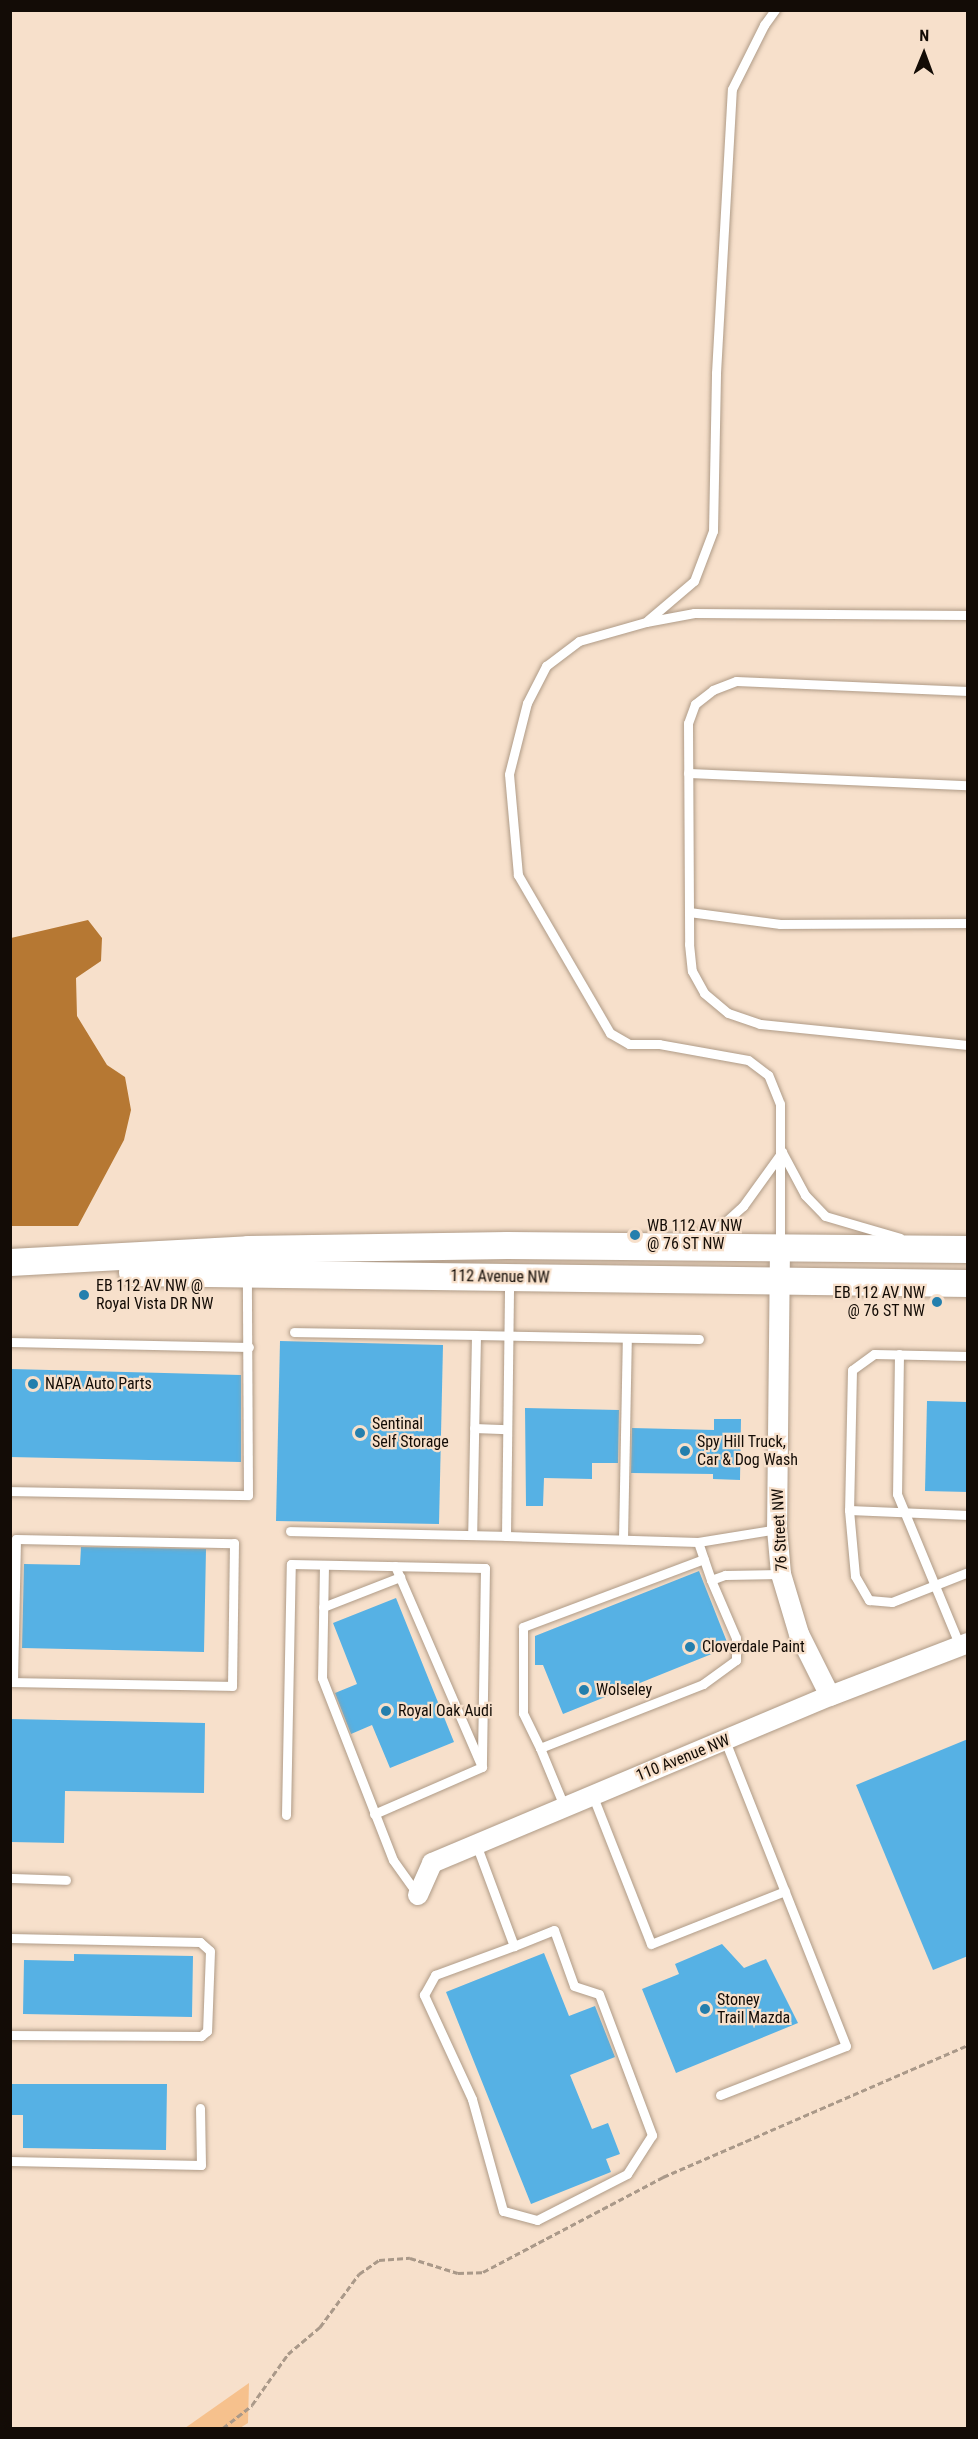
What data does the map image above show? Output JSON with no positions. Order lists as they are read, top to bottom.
{
  "streets": {
    "street": ["112 Avenue NW", "76 Street NW", "110 Avenue NW"]
  },
  "crossings": [
    ["112 Avenue NW", "76 Street NW"],
    ["76 Street NW", "110 Avenue NW"]
  ],
  "places": [
    "WB 112 AV NW @ 76 ST NW",
    "EB 112 AV NW @ Royal Vista DR NW",
    "EB 112 AV NW @ 76 ST NW",
    "NAPA Auto Parts",
    "Sentinal Self Storage",
    "Spy Hill Truck, Car & Dog Wash",
    "Cloverdale Paint",
    "Wolseley",
    "Royal Oak Audi",
    "Stoney Trail Mazda"
  ],
  "north": "top"
}
